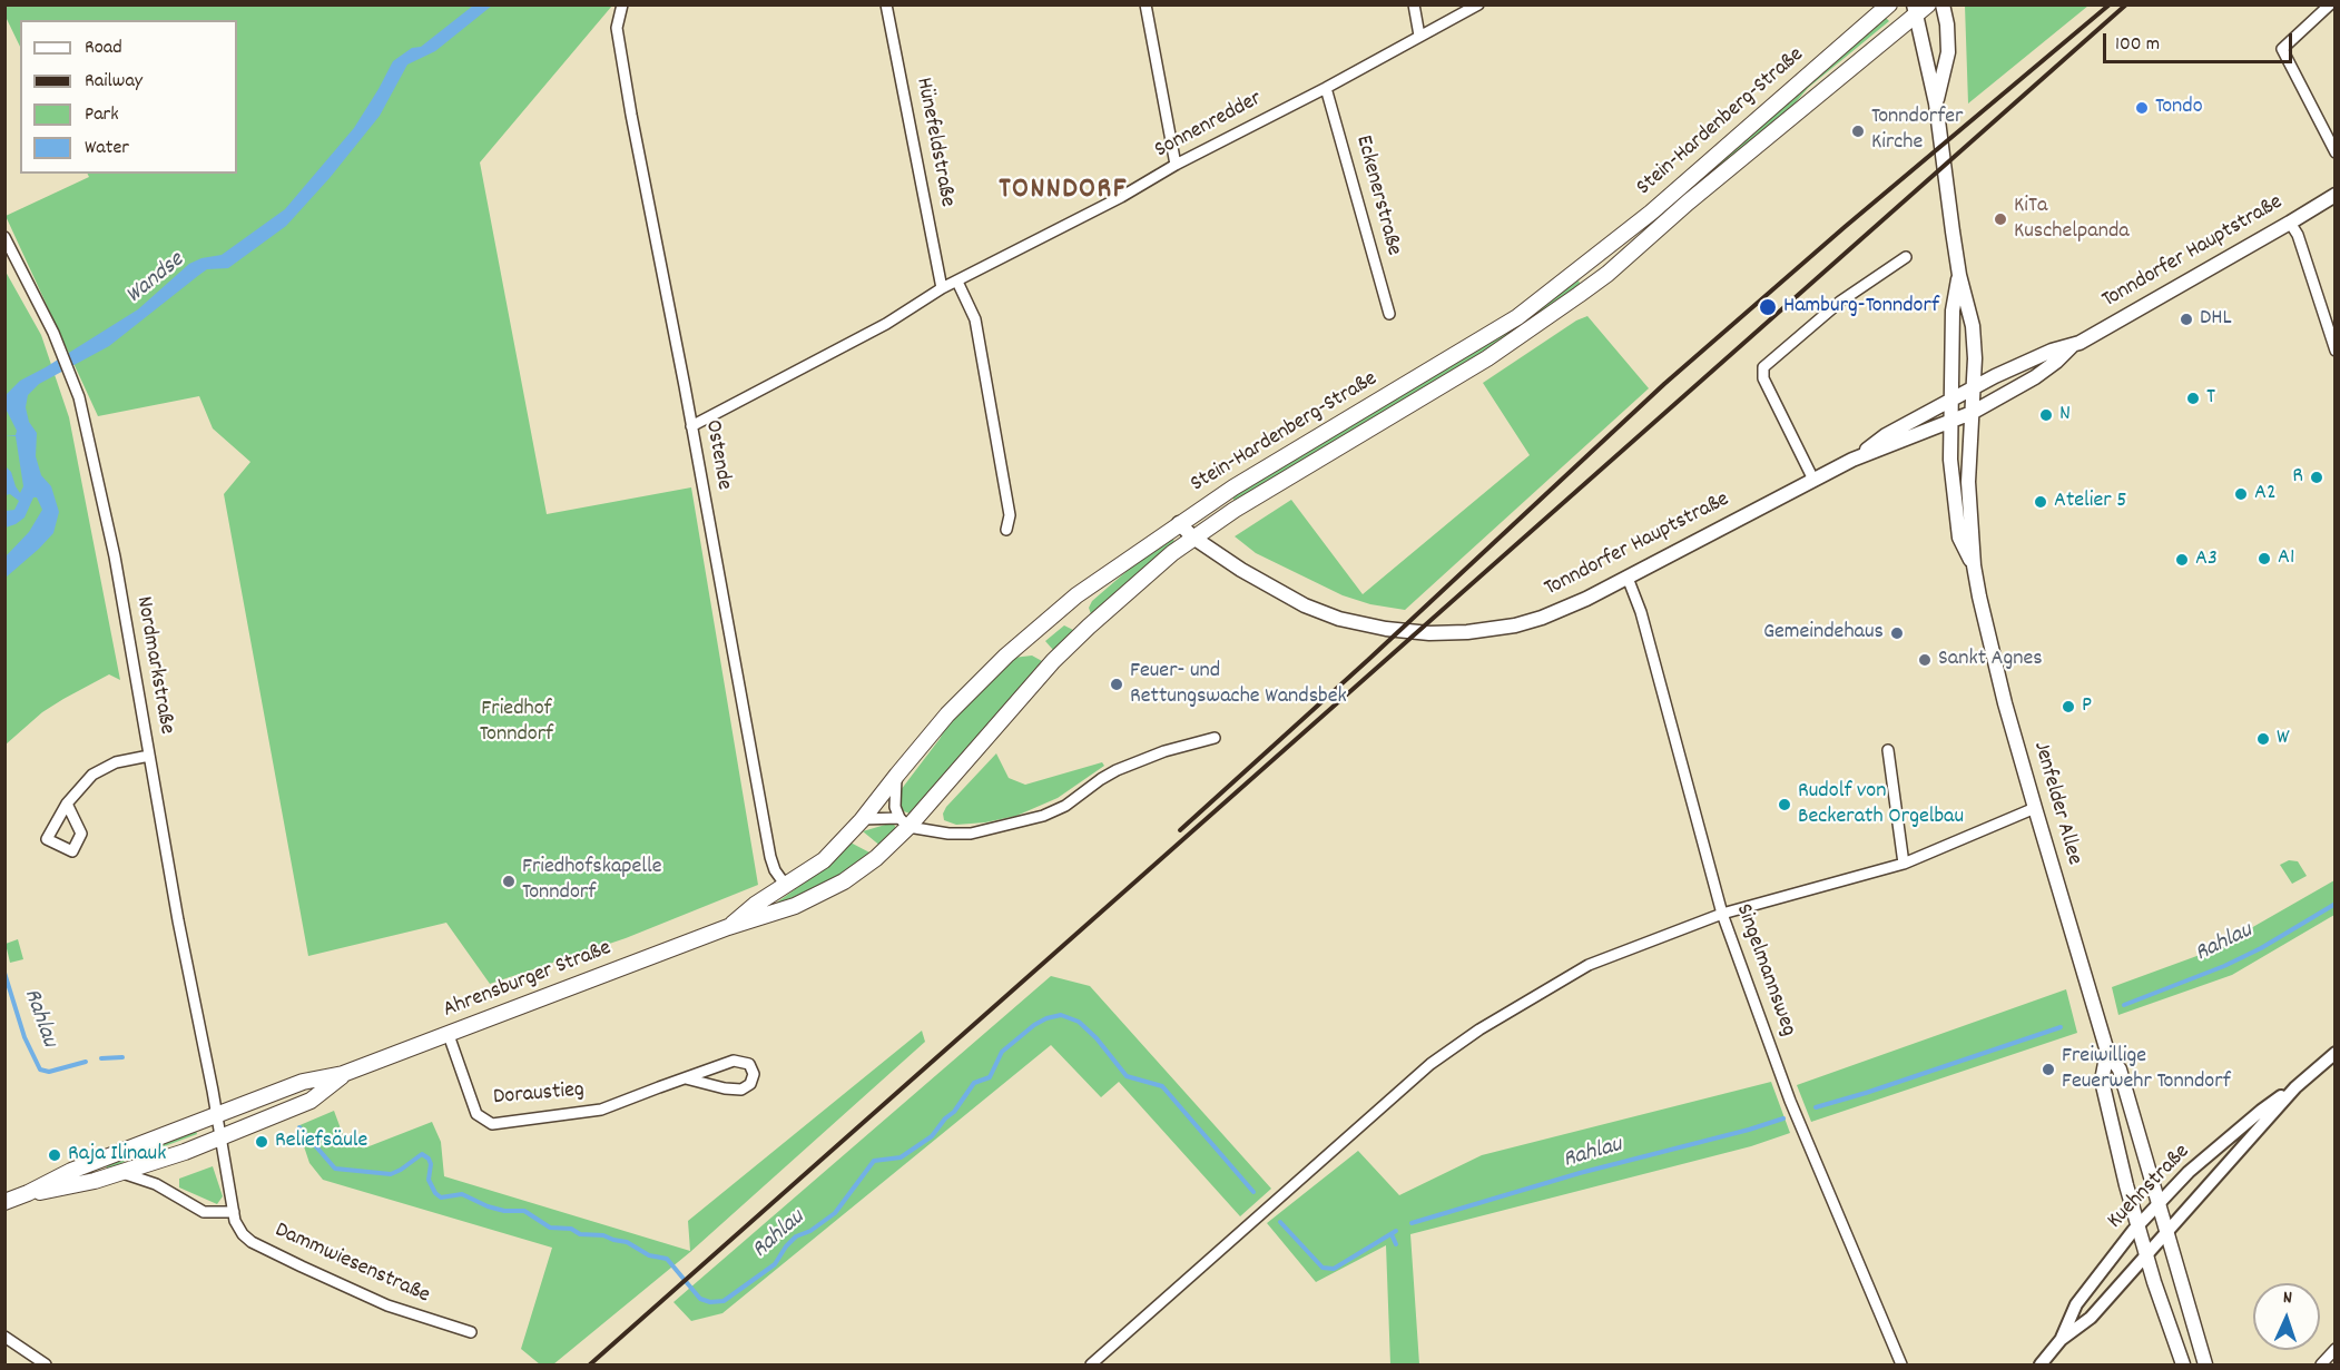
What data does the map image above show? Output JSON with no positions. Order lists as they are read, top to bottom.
{
  "streets": {
    "main road": [
      "Stein-Hardenberg-Straße",
      "Tonndorfer Hauptstraße",
      "Jenfelder Allee",
      "Ahrensburger Straße"
    ],
    "street": [
      "Sonnenredder",
      "Hünefeldstraße",
      "Eckenerstraße",
      "Ostende",
      "Nordmarkstraße",
      "Singelmannsweg",
      "Doraustieg",
      "Kuehnstraße",
      "Dammwiesenstraße"
    ]
  },
  "crossings": [
    ["Stein-Hardenberg-Straße", "Tonndorfer Hauptstraße"],
    ["Stein-Hardenberg-Straße", "Ostende"],
    ["Stein-Hardenberg-Straße", "Ahrensburger Straße"],
    ["Sonnenredder", "Hünefeldstraße"],
    ["Sonnenredder", "Eckenerstraße"],
    ["Sonnenredder", "Ostende"],
    ["Tonndorfer Hauptstraße", "Jenfelder Allee"],
    ["Tonndorfer Hauptstraße", "Singelmannsweg"],
    ["Nordmarkstraße", "Ahrensburger Straße"],
    ["Nordmarkstraße", "Dammwiesenstraße"],
    ["Jenfelder Allee", "Kuehnstraße"],
    ["Ahrensburger Straße", "Doraustieg"],
    ["Ahrensburger Straße", "Dammwiesenstraße"]
  ],
  "districts": ["TONNDORF"],
  "water": ["Wandse", "Rahlau"],
  "parks": ["Friedhof Tonndorf"],
  "places": [
    "Tondo",
    "Tonndorfer Kirche",
    "KiTa Kuschelpanda",
    "Hamburg-Tonndorf",
    "DHL",
    "T",
    "N",
    "R",
    "A2",
    "Atelier 5",
    "A1",
    "A3",
    "Gemeindehaus",
    "Sankt Agnes",
    "Feuer- und Rettungswache Wandsbek",
    "P",
    "W",
    "Rudolf von Beckerath Orgelbau",
    "Friedhofskapelle Tonndorf",
    "Freiwillige Feuerwehr Tonndorf",
    "Reliefsäule",
    "Raja Ilinauk"
  ],
  "legend": [
    "Road",
    "Railway",
    "Park",
    "Water"
  ],
  "scale_bar": "100 m",
  "north": "top"
}
